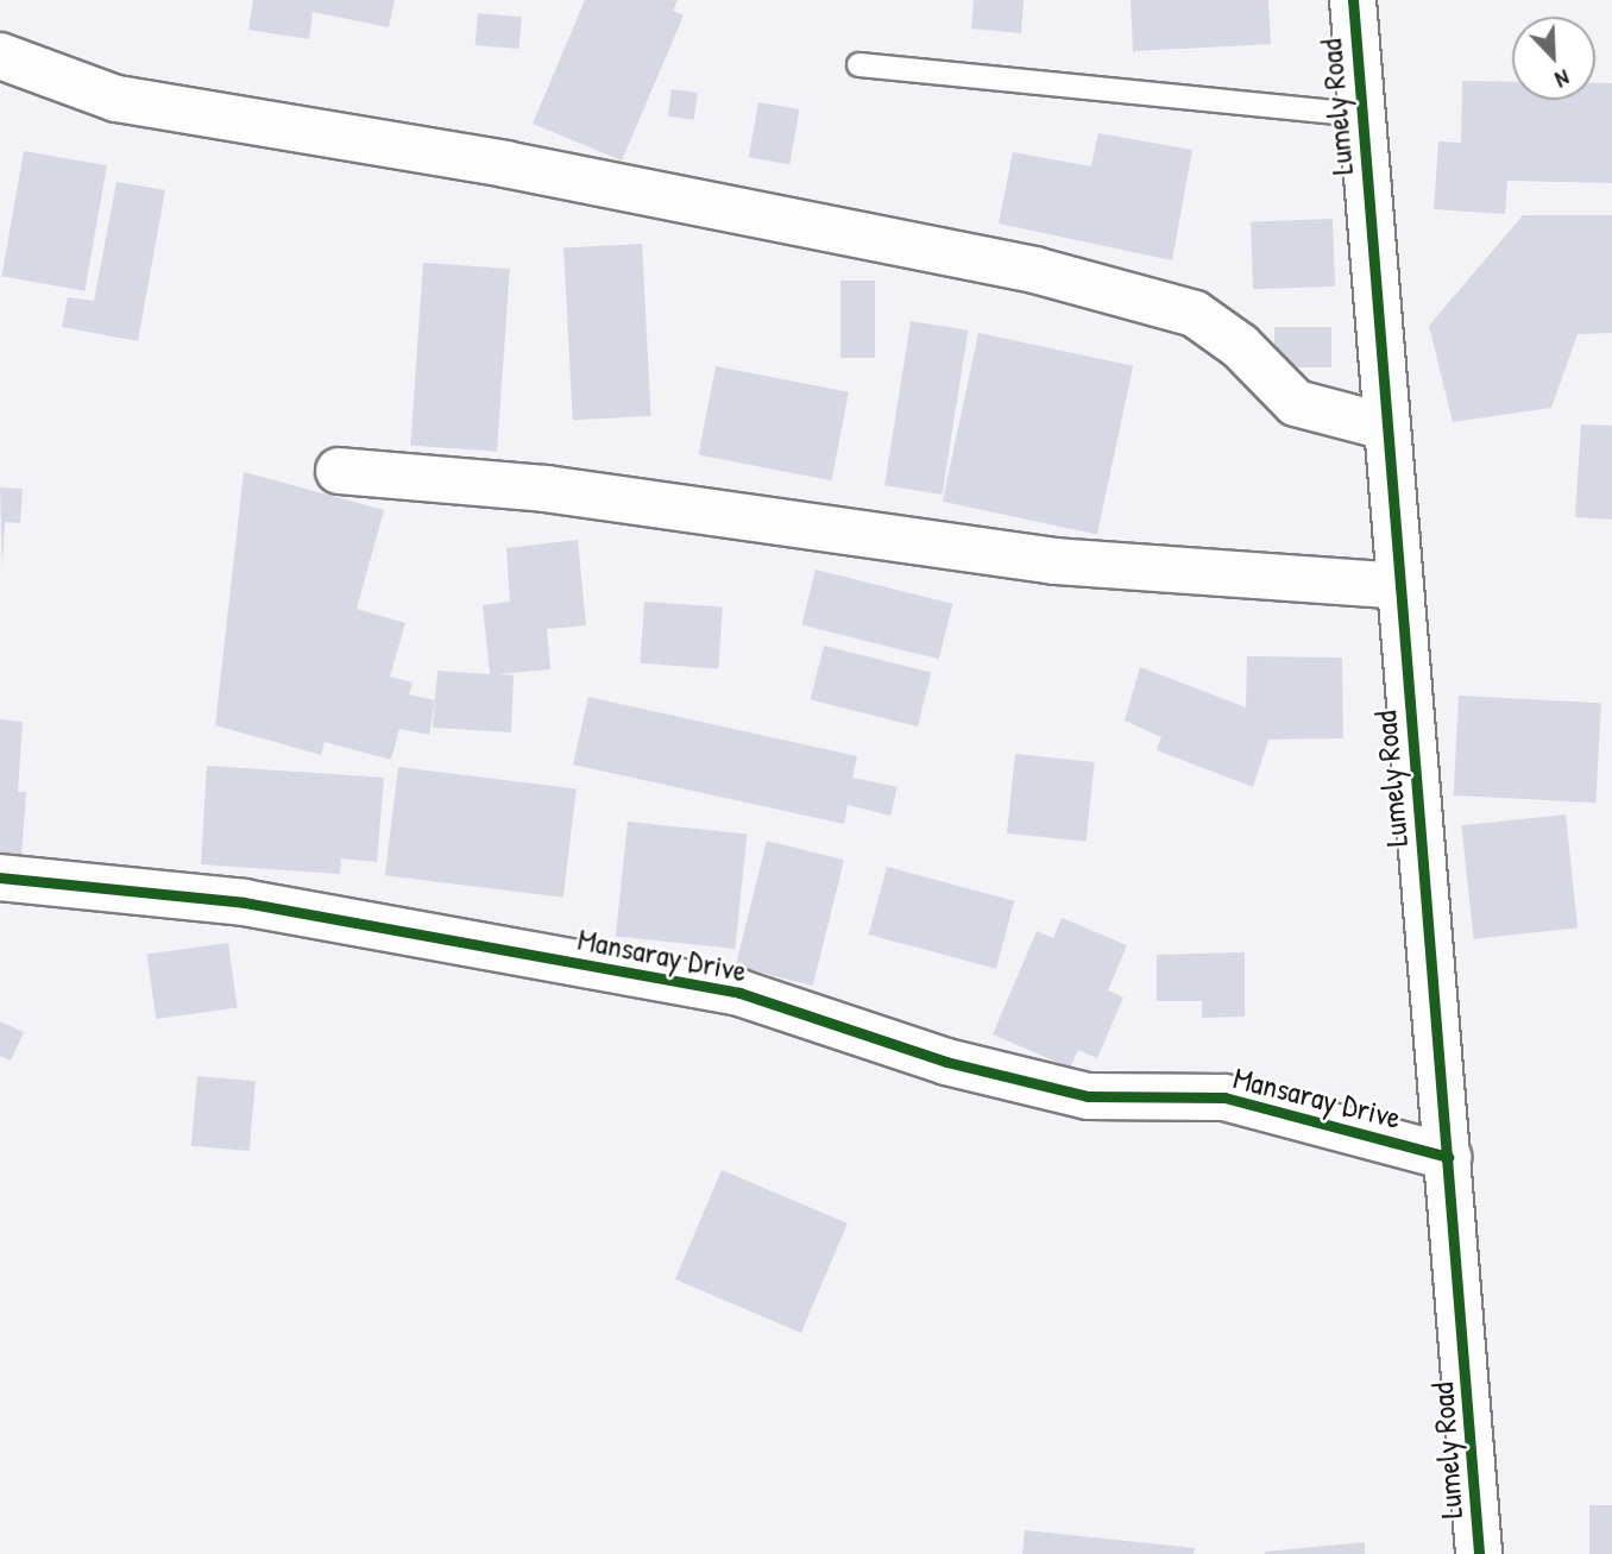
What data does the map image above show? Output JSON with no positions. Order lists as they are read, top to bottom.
{
  "streets": {
    "street": ["Lumely Road", "Mansaray Drive"]
  },
  "crossings": [
    ["Lumely Road", "Mansaray Drive"]
  ],
  "north": "bottom right"
}
